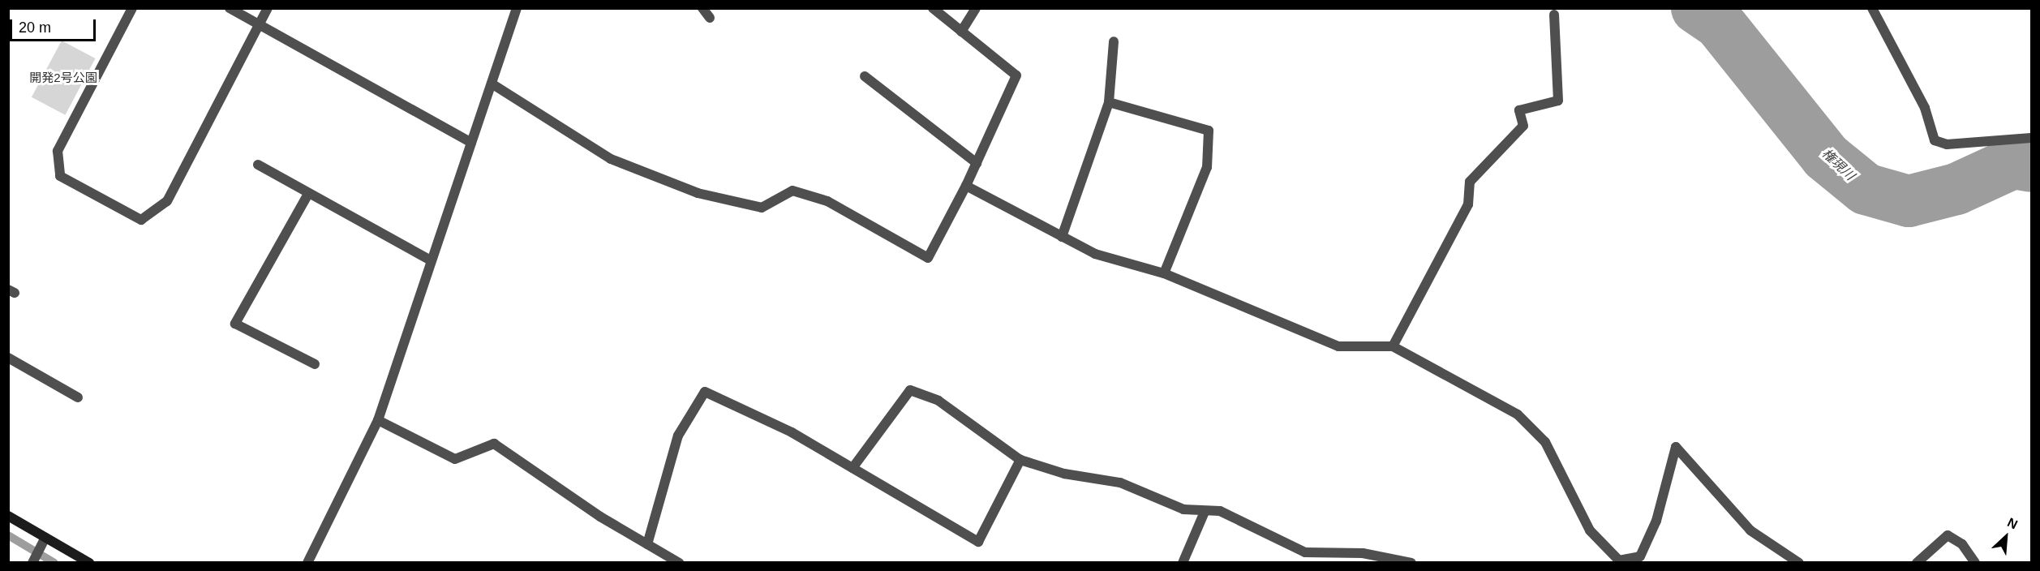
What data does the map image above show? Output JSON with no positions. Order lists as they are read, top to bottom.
{
  "water": ["権現川"],
  "parks": ["開発2号公園"],
  "scale_bar": "20 m",
  "north": "top right"
}
